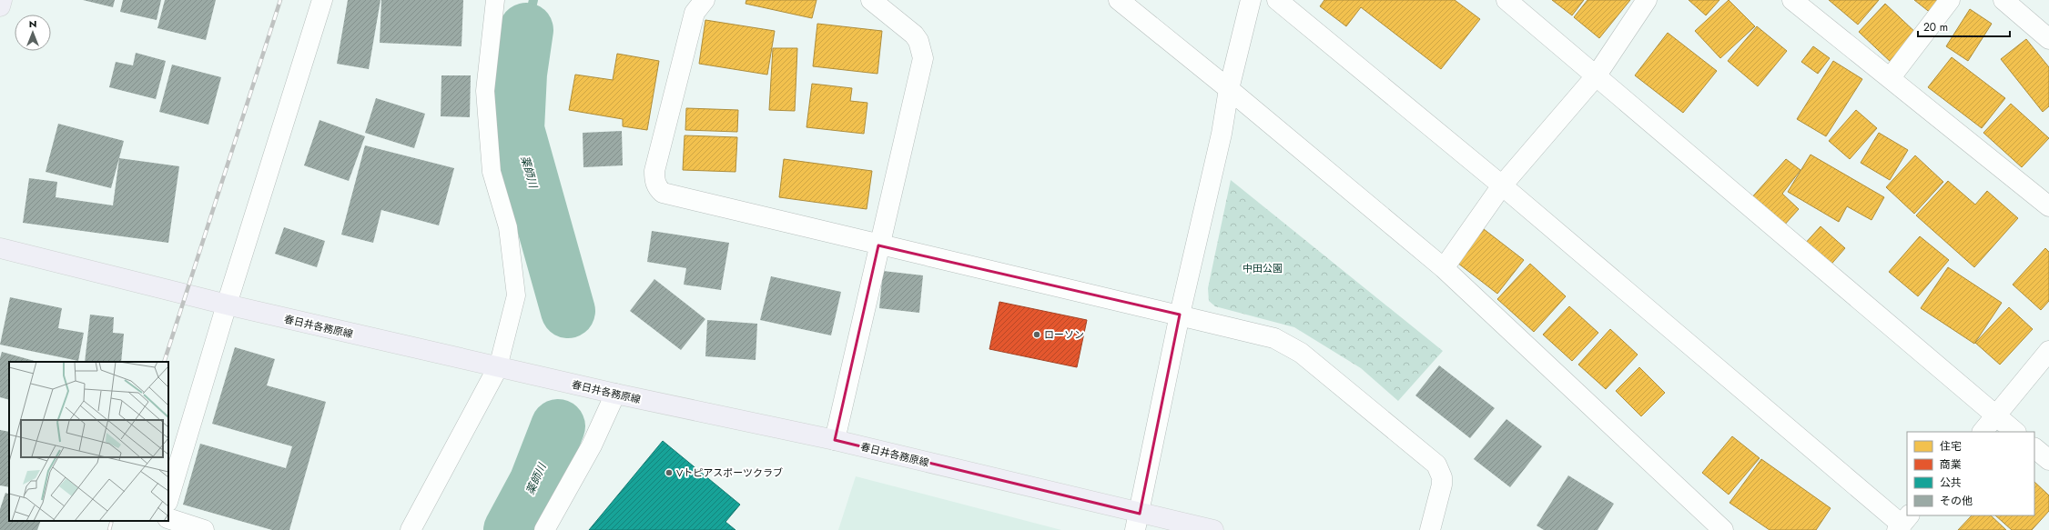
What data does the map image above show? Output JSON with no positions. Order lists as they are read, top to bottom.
{
  "streets": {
    "main road": ["春日井各務原線"]
  },
  "water": ["薬師川"],
  "parks": ["中田公園"],
  "places": ["ローソン", "Vトピアスポーツクラブ"],
  "legend": [
    "住宅",
    "商業",
    "公共",
    "その他"
  ],
  "scale_bar": "20 m",
  "north": "top"
}
